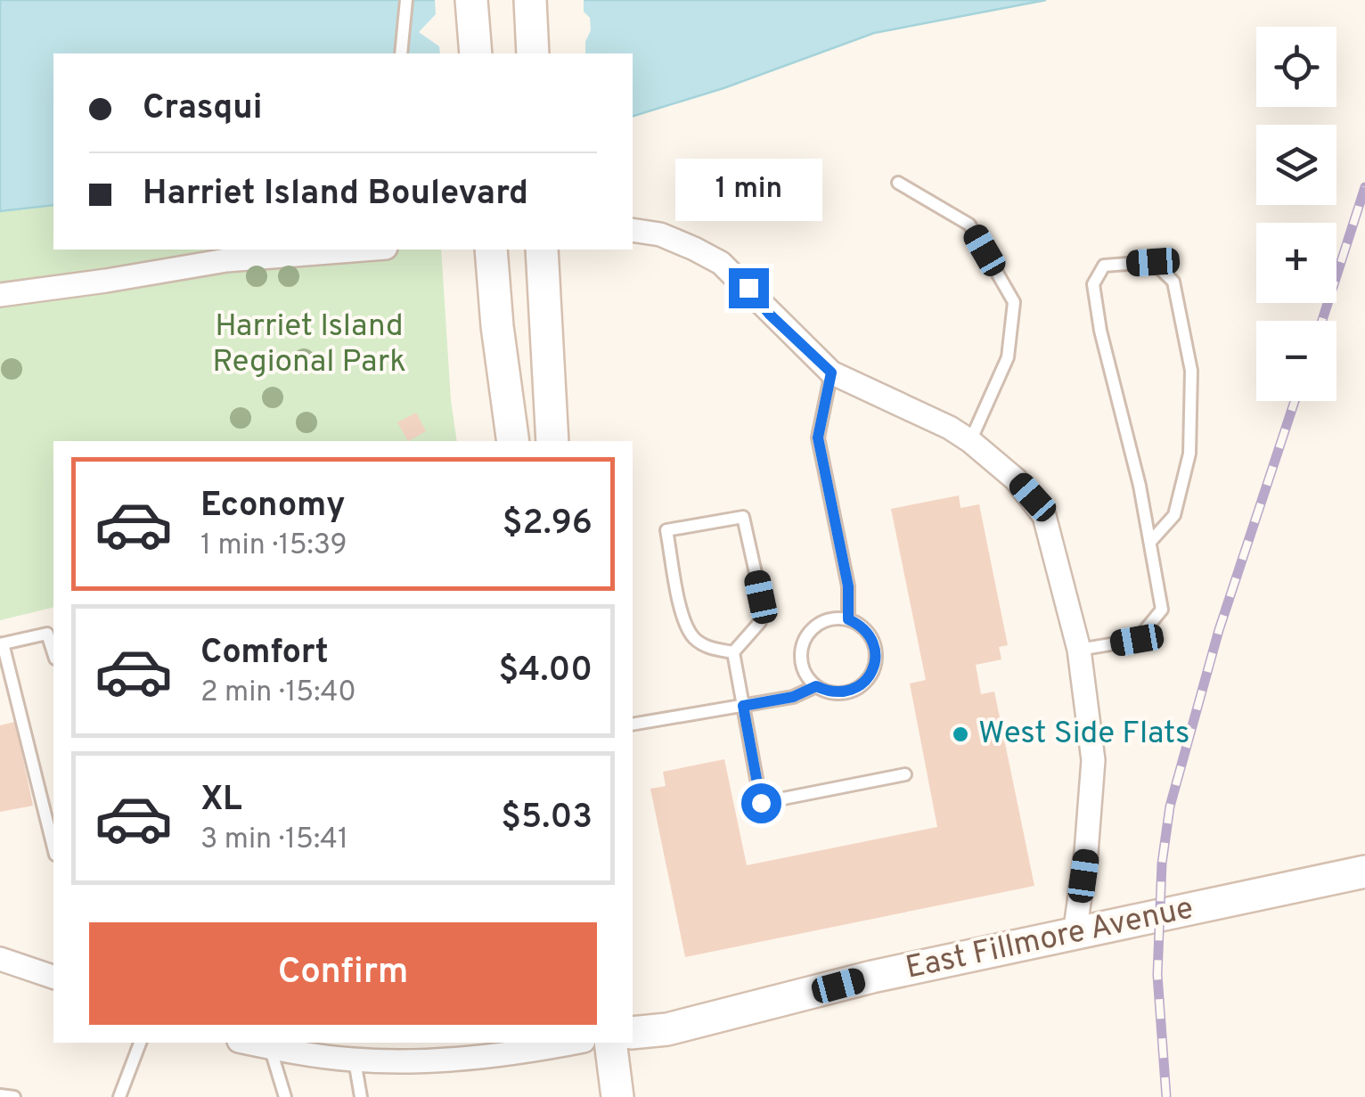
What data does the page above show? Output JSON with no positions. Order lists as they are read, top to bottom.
{
  "streets": {
    "street": ["East Fillmore Avenue"]
  },
  "parks": ["Harriet Island Regional Park"],
  "places": ["West Side Flats"],
  "page": {
    "map_buttons": ["+", "−"],
    "banner": ["Crasqui", "Harriet Island Boulevard"],
    "bubble": "1 min",
    "list": [
      {
        "name": "Economy",
        "note": "1 min · 15:39",
        "value": "$2.96"
      },
      {
        "name": "Comfort",
        "note": "2 min · 15:40",
        "value": "$4.00"
      },
      {
        "name": "XL",
        "note": "3 min · 15:41",
        "value": "$5.03"
      }
    ],
    "buttons": "Confirm"
  }
}
